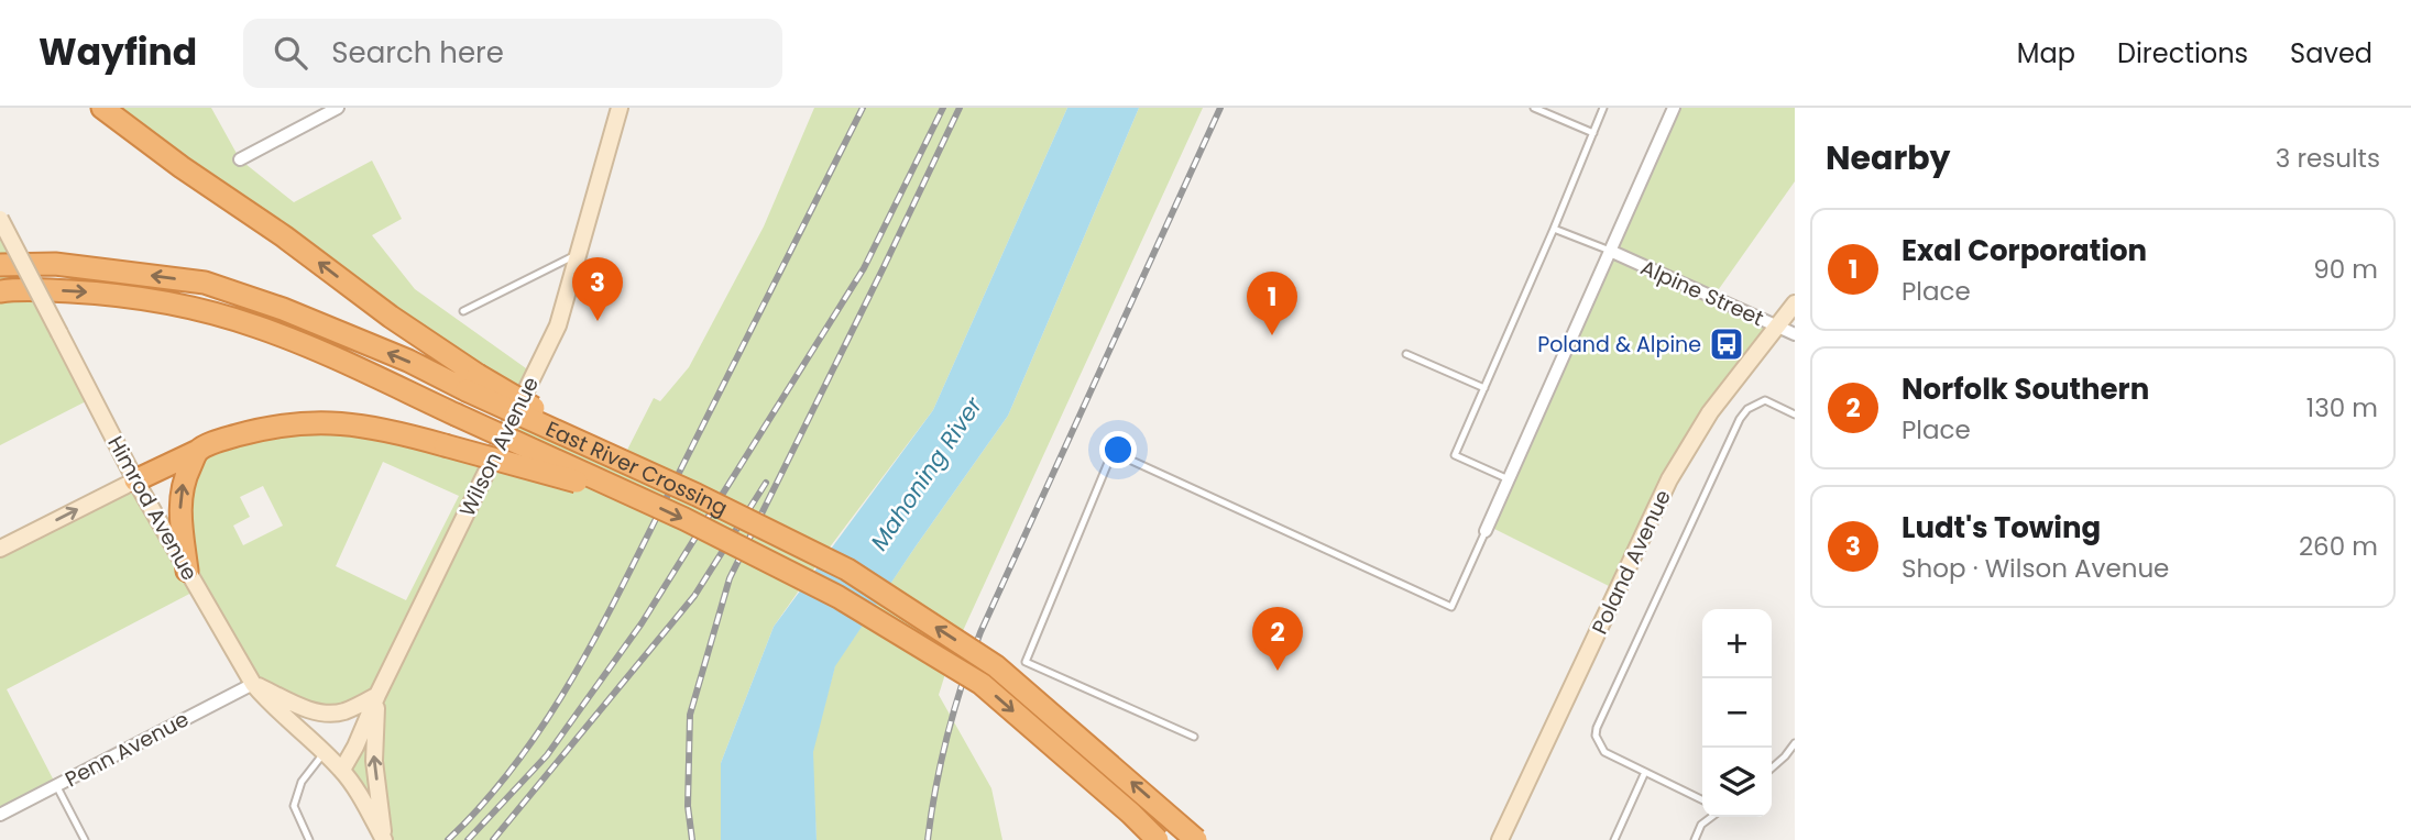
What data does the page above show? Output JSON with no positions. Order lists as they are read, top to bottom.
{
  "streets": {
    "highway": ["East River Crossing"],
    "main road": ["Wilson Avenue", "Himrod Avenue", "Poland Avenue"],
    "street": ["Alpine Street", "Penn Avenue"]
  },
  "crossings": [
    ["Alpine Street", "Poland Avenue"],
    ["Wilson Avenue", "Himrod Avenue"],
    ["Himrod Avenue", "Penn Avenue"]
  ],
  "water": ["Mahoning River"],
  "places": {
    "bus stop": ["Poland & Alpine"]
  },
  "page": {
    "header": "Wayfind",
    "search": "Search here",
    "nav": ["Map", "Directions", "Saved"],
    "heading": ["Nearby", "3 results"],
    "list": [
      {
        "mark": "1",
        "name": "Exal Corporation",
        "note": "Place",
        "value": "90 m"
      },
      {
        "mark": "2",
        "name": "Norfolk Southern",
        "note": "Place",
        "value": "130 m"
      },
      {
        "mark": "3",
        "name": "Ludt's Towing",
        "note": "Shop · Wilson Avenue",
        "value": "260 m"
      }
    ],
    "pins": ["3", "1", "2"],
    "map_buttons": ["+", "−"]
  }
}
